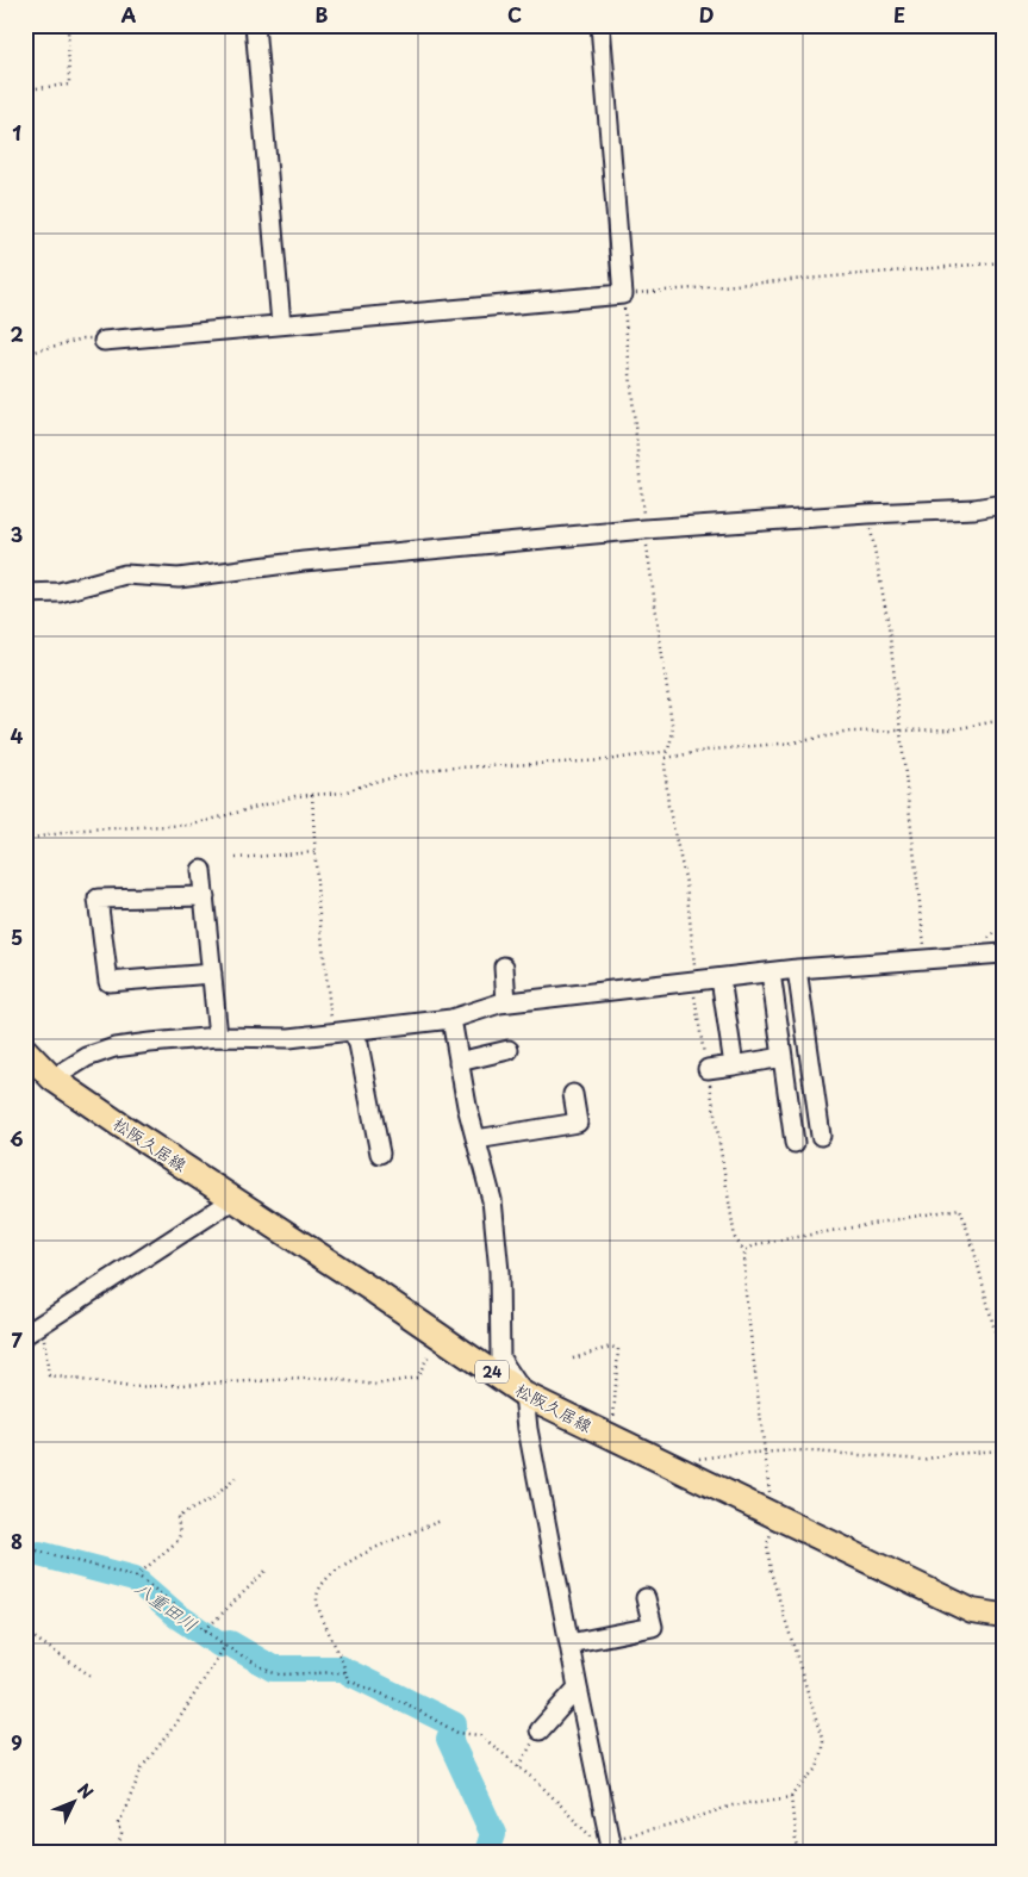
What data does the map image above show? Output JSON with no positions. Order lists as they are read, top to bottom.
{
  "streets": {
    "main road": ["松阪久居線", "24"]
  },
  "water": ["八重田川"],
  "north": "top right",
  "grid": {
    "columns": [
      "A",
      "B",
      "C",
      "D",
      "E"
    ],
    "rows": [
      "1",
      "2",
      "3",
      "4",
      "5",
      "6",
      "7",
      "8",
      "9"
    ]
  }
}
